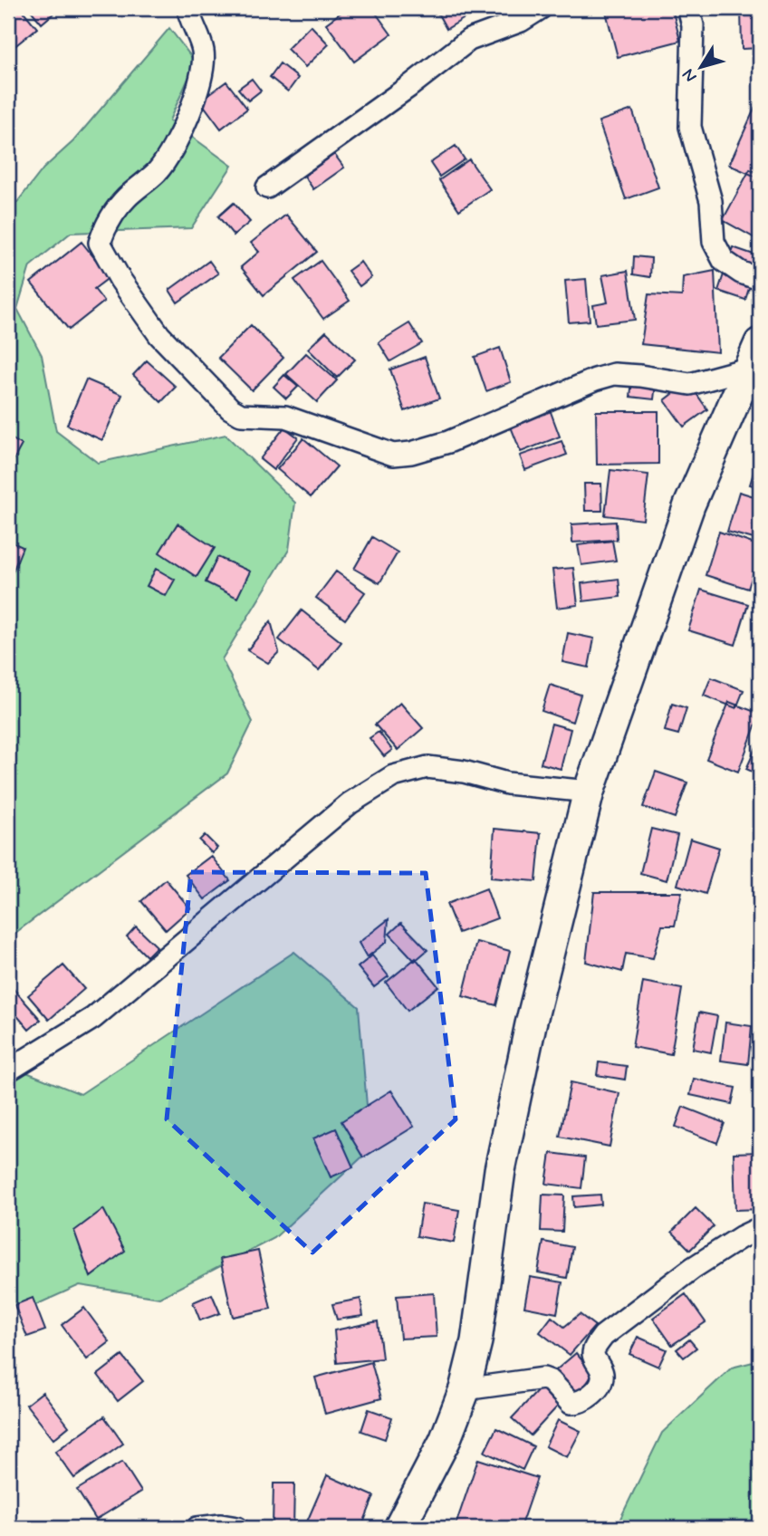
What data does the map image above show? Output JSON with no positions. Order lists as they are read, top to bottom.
{
  "north": "bottom left"
}
